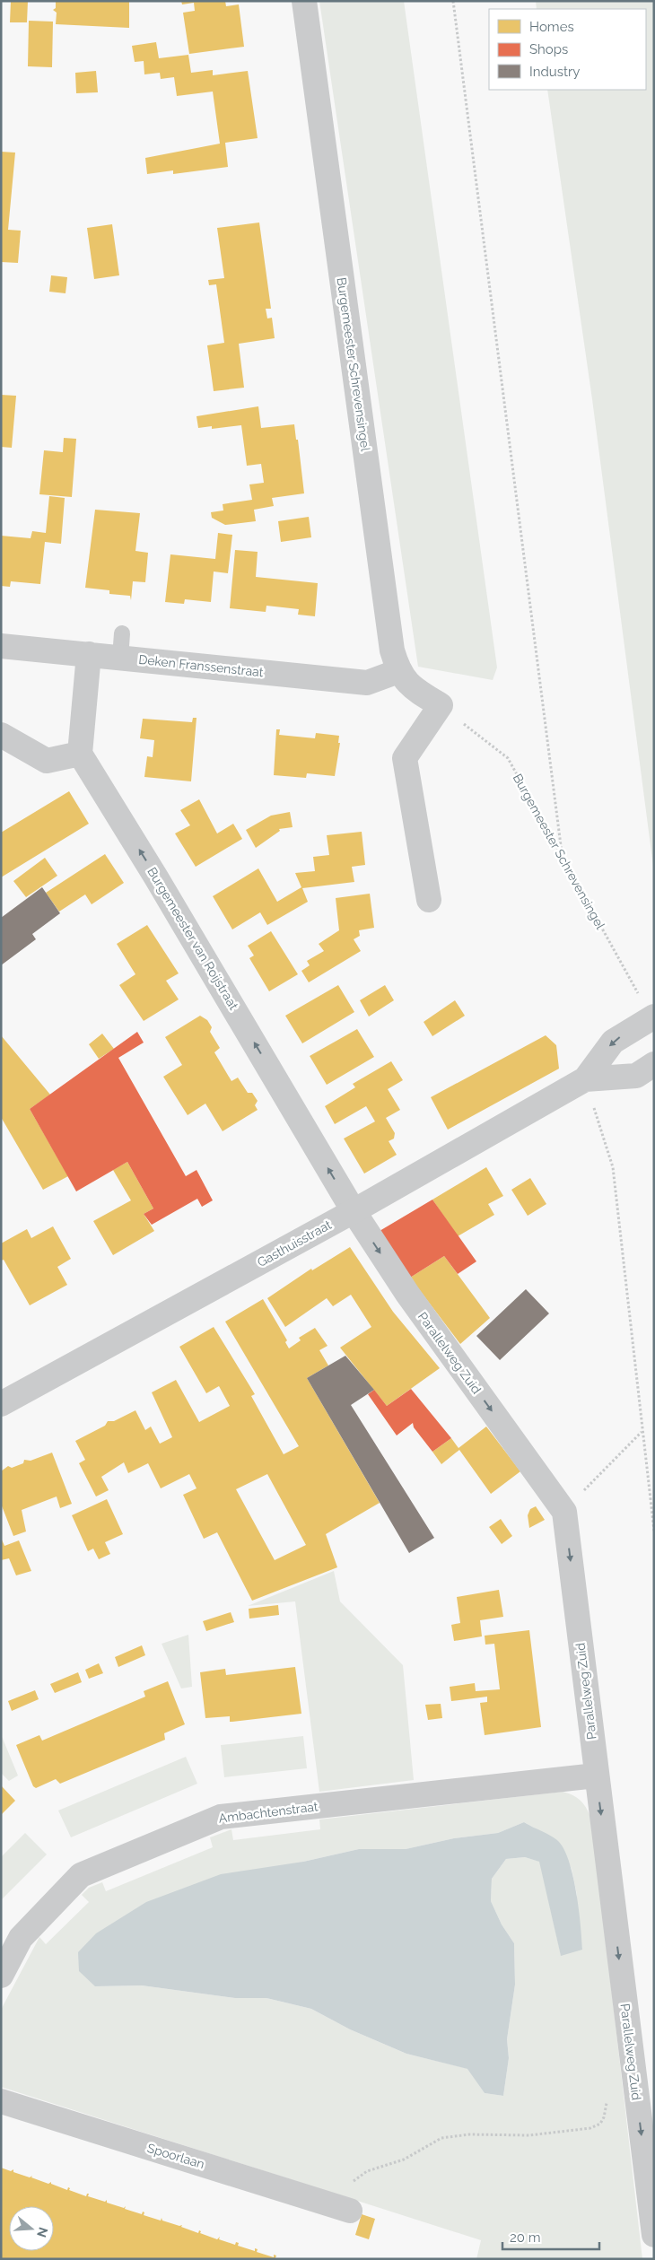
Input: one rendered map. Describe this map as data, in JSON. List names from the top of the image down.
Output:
{
  "streets": {
    "street": [
      "Burgemeester Schrevensingel",
      "Deken Franssenstraat",
      "Burgemeester van Roijstraat",
      "Gasthuisstraat",
      "Parallelweg Zuid",
      "Ambachtenstraat",
      "Spoorlaan"
    ]
  },
  "crossings": [
    ["Burgemeester Schrevensingel", "Deken Franssenstraat"],
    ["Burgemeester Schrevensingel", "Gasthuisstraat"],
    ["Burgemeester van Roijstraat", "Gasthuisstraat"],
    ["Burgemeester van Roijstraat", "Parallelweg Zuid"],
    ["Gasthuisstraat", "Parallelweg Zuid"],
    ["Parallelweg Zuid", "Ambachtenstraat"]
  ],
  "one_way": ["Burgemeester van Roijstraat", "Parallelweg Zuid"],
  "legend": ["Homes", "Shops", "Industry"],
  "scale_bar": "20 m",
  "north": "right"
}
